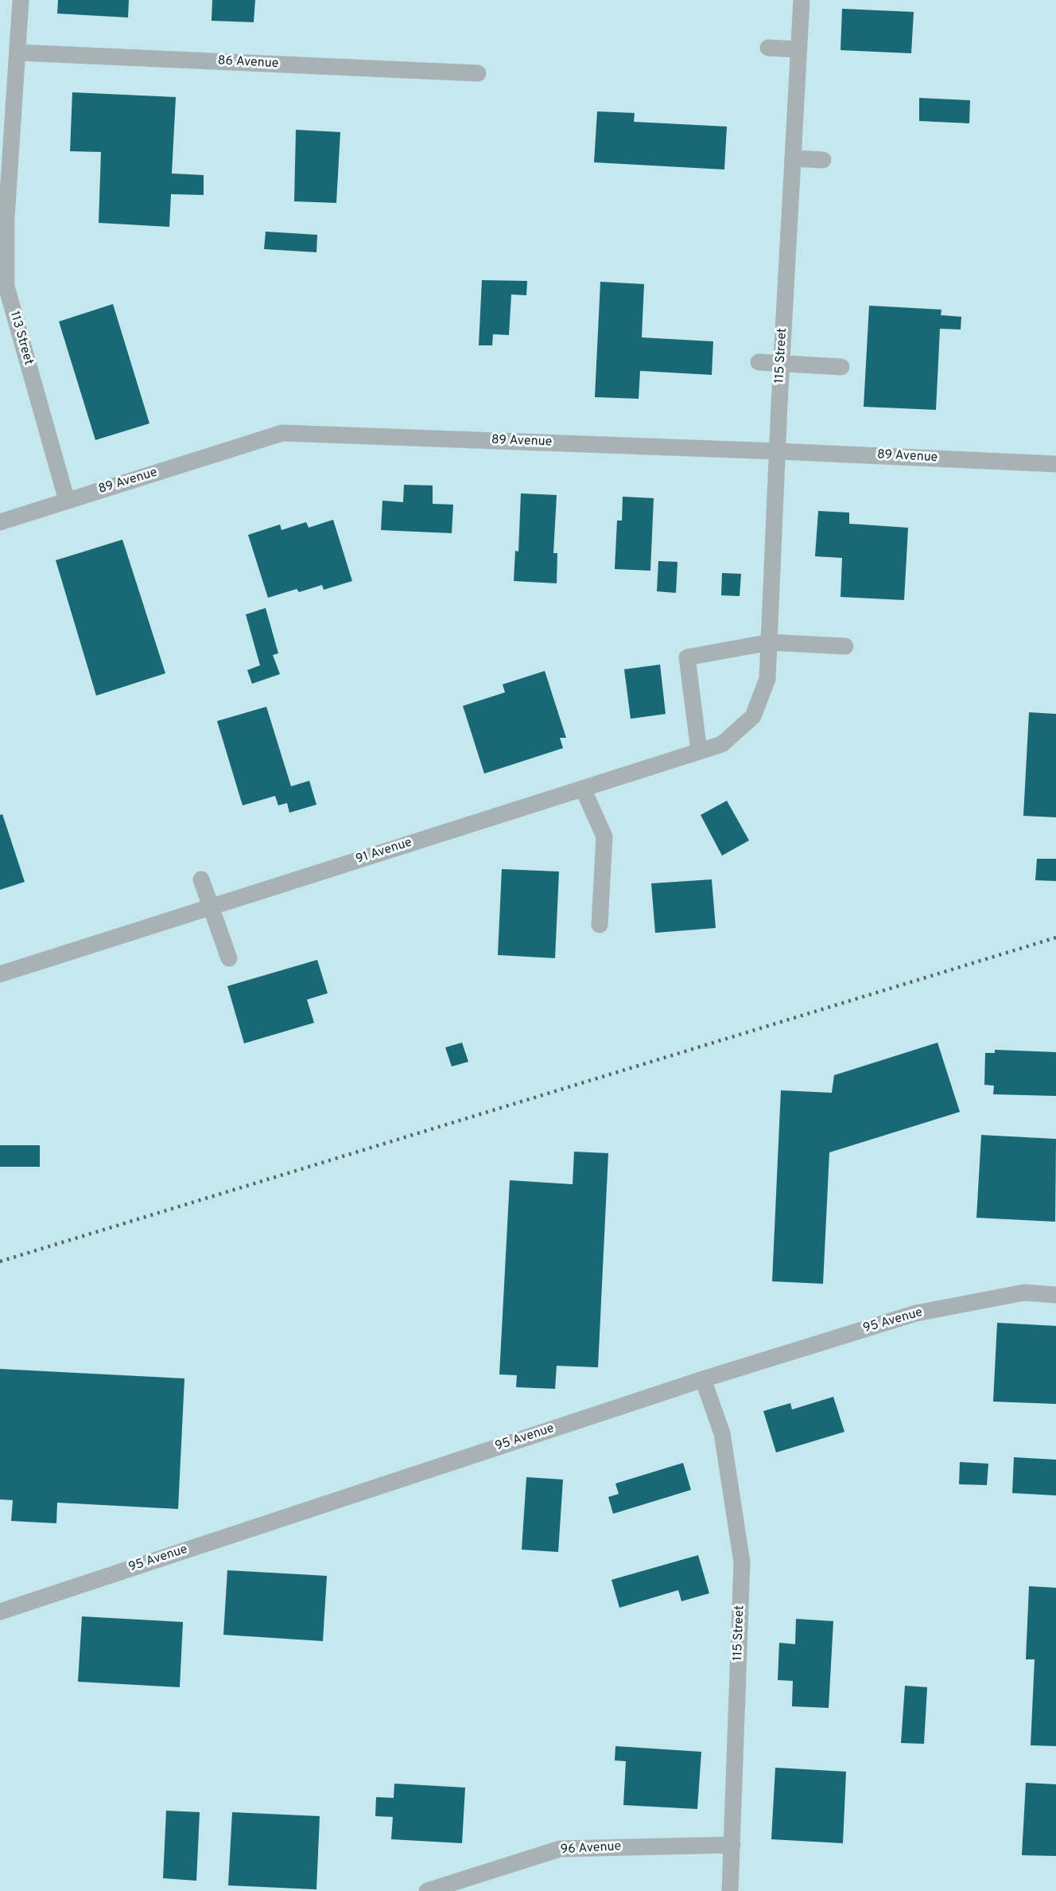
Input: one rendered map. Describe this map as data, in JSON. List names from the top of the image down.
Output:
{
  "streets": {
    "street": [
      "86 Avenue",
      "113 Street",
      "115 Street",
      "89 Avenue",
      "91 Avenue",
      "95 Avenue",
      "96 Avenue"
    ]
  },
  "crossings": [
    ["86 Avenue", "113 Street"],
    ["113 Street", "89 Avenue"],
    ["115 Street", "89 Avenue"],
    ["115 Street", "91 Avenue"],
    ["115 Street", "95 Avenue"],
    ["115 Street", "96 Avenue"]
  ]
}
